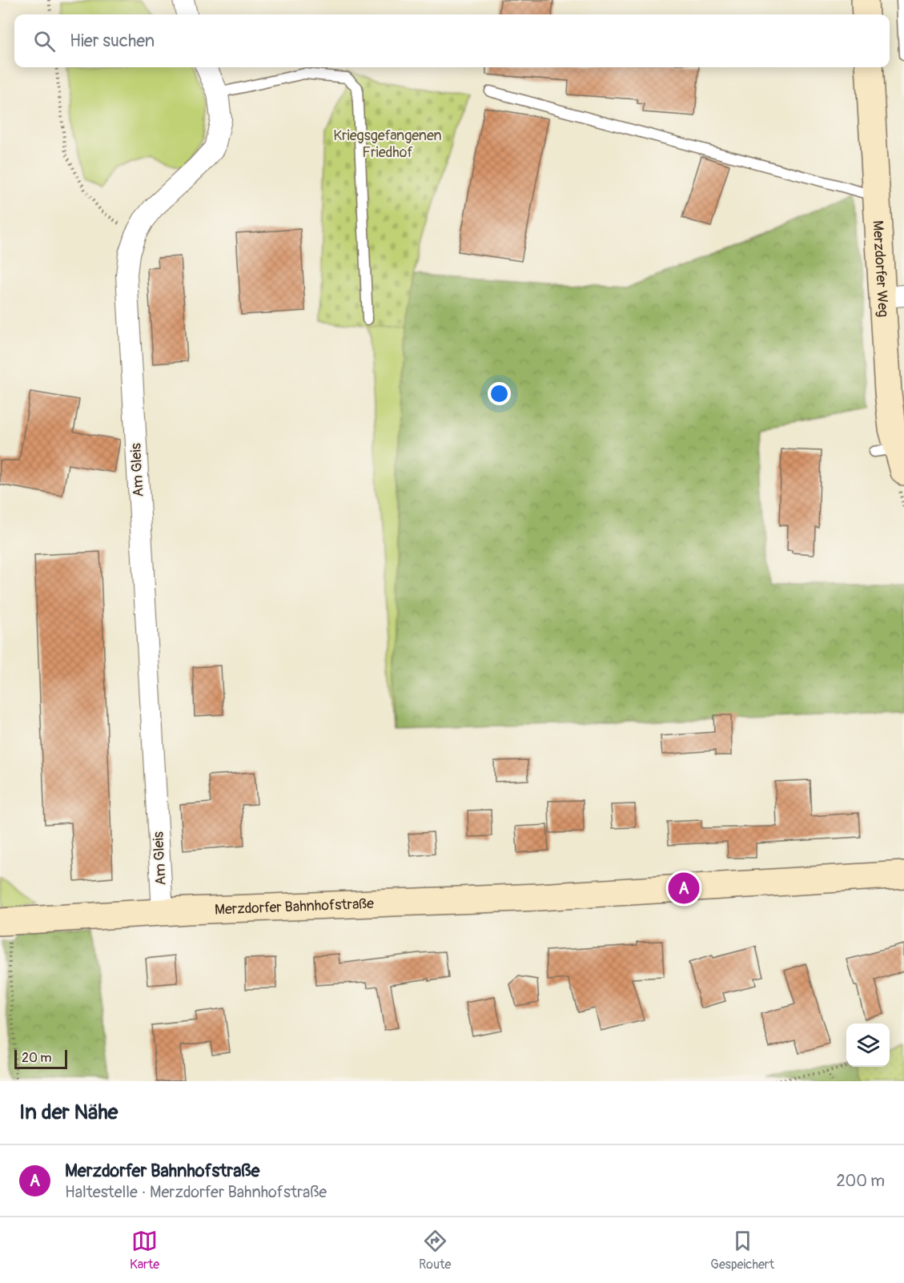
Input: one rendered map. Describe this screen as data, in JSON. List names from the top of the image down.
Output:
{
  "streets": {
    "street": ["Merzdorfer Weg", "Am Gleis", "Merzdorfer Bahnhofstraße"]
  },
  "crossings": [
    ["Am Gleis", "Merzdorfer Bahnhofstraße"]
  ],
  "parks": ["Kriegsgefangenen Friedhof"],
  "scale_bar": "20 m",
  "page": {
    "search": "Hier suchen",
    "pins": "A",
    "scale": "20 m",
    "heading": "In der Nähe",
    "list": [
      {
        "mark": "A",
        "name": "Merzdorfer Bahnhofstraße",
        "note": "Haltestelle · Merzdorfer Bahnhofstraße",
        "value": "200 m"
      }
    ],
    "nav": ["Karte", "Route", "Gespeichert"]
  }
}
